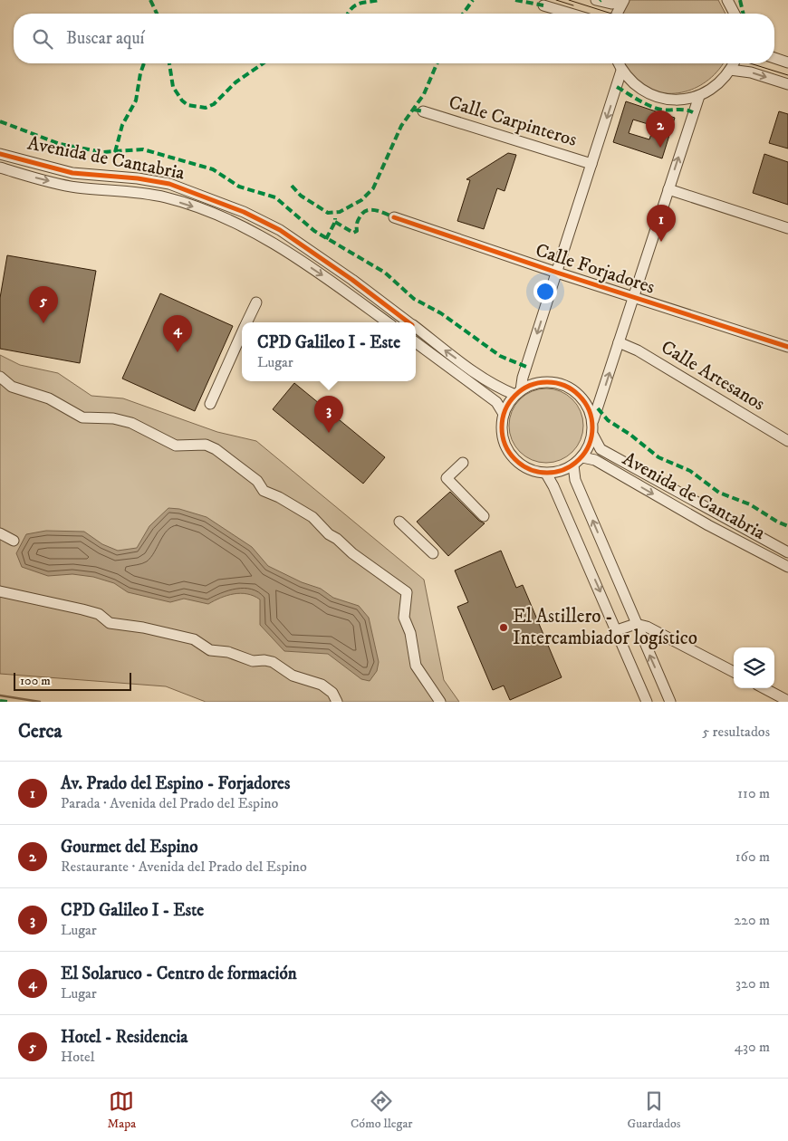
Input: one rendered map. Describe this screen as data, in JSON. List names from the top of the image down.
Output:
{
  "streets": {
    "street": [
      "Calle Carpinteros",
      "Avenida de Cantabria",
      "Calle Forjadores",
      "Calle Artesanos"
    ]
  },
  "places": ["El Astillero - Intercambiador logístico"],
  "scale_bar": "100 m",
  "page": {
    "search": "Buscar aquí",
    "pins": [
      "2",
      "1",
      "5",
      "4",
      "3"
    ],
    "popup": ["CPD Galileo I - Este", "Lugar"],
    "scale": "100 m",
    "heading": ["Cerca", "5 resultados"],
    "list": [
      {
        "mark": "1",
        "name": "Av. Prado del Espino - Forjadores",
        "note": "Parada · Avenida del Prado del Espino",
        "value": "110 m"
      },
      {
        "mark": "2",
        "name": "Gourmet del Espino",
        "note": "Restaurante · Avenida del Prado del Espino",
        "value": "160 m"
      },
      {
        "mark": "3",
        "name": "CPD Galileo I - Este",
        "note": "Lugar",
        "value": "220 m"
      },
      {
        "mark": "4",
        "name": "El Solaruco - Centro de formación",
        "note": "Lugar",
        "value": "320 m"
      },
      {
        "mark": "5",
        "name": "Hotel - Residencia",
        "note": "Hotel",
        "value": "430 m"
      }
    ],
    "nav": ["Mapa", "Cómo llegar", "Guardados"]
  }
}
